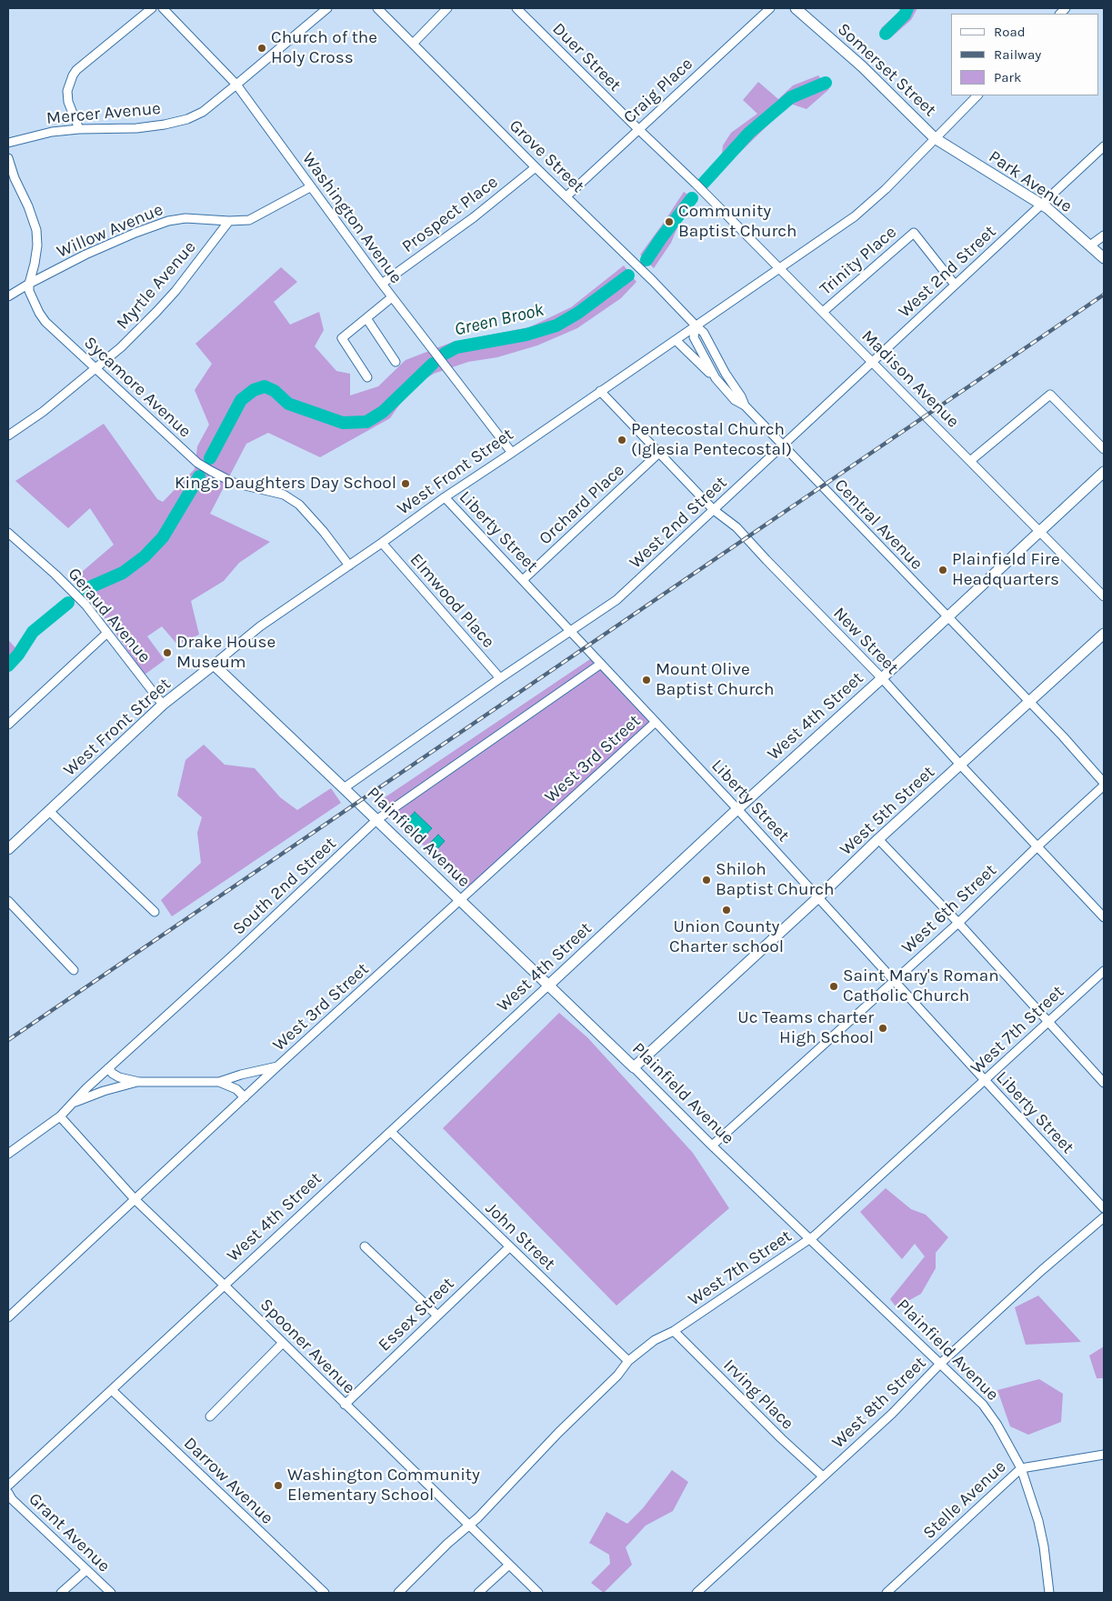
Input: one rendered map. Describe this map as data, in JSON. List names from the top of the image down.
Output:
{
  "streets": {
    "main road": [
      "Somerset Street",
      "Park Avenue",
      "West Front Street",
      "West 4th Street",
      "West 5th Street",
      "Plainfield Avenue"
    ],
    "street": [
      "Duer Street",
      "Craig Place",
      "Mercer Avenue",
      "Grove Street",
      "Prospect Place",
      "Washington Avenue",
      "Willow Avenue",
      "Trinity Place",
      "West 2nd Street",
      "Myrtle Avenue",
      "Madison Avenue",
      "Sycamore Avenue",
      "Orchard Place",
      "Central Avenue",
      "Liberty Street",
      "Elmwood Place",
      "Geraud Avenue",
      "New Street",
      "West 3rd Street",
      "South 2nd Street",
      "West 6th Street",
      "West 7th Street",
      "John Street",
      "Essex Street",
      "Spooner Avenue",
      "Irving Place",
      "West 8th Street",
      "Darrow Avenue",
      "Stelle Avenue",
      "Grant Avenue"
    ]
  },
  "crossings": [
    ["Duer Street", "Craig Place"],
    ["Duer Street", "Madison Avenue"],
    ["Somerset Street", "Park Avenue"],
    ["Somerset Street", "West Front Street"],
    ["Craig Place", "Grove Street"],
    ["Mercer Avenue", "Washington Avenue"],
    ["Grove Street", "Prospect Place"],
    ["Grove Street", "West Front Street"],
    ["Grove Street", "Central Avenue"],
    ["Park Avenue", "West 2nd Street"],
    ["Park Avenue", "West Front Street"],
    ["Prospect Place", "Washington Avenue"],
    ["Washington Avenue", "West Front Street"],
    ["Willow Avenue", "Myrtle Avenue"],
    ["Willow Avenue", "Sycamore Avenue"],
    ["Trinity Place", "West 2nd Street"],
    ["Trinity Place", "Madison Avenue"],
    ["West 2nd Street", "Madison Avenue"],
    ["West 2nd Street", "Central Avenue"],
    ["West 2nd Street", "Liberty Street"],
    ["West 2nd Street", "Elmwood Place"],
    ["West 2nd Street", "New Street"],
    ["West 2nd Street", "Plainfield Avenue"],
    ["Myrtle Avenue", "Sycamore Avenue"],
    ["Madison Avenue", "West Front Street"],
    ["Madison Avenue", "West 4th Street"],
    ["Sycamore Avenue", "West Front Street"],
    ["West Front Street", "Central Avenue"],
    ["West Front Street", "Liberty Street"],
    ["West Front Street", "Elmwood Place"],
    ["West Front Street", "Geraud Avenue"],
    ["West Front Street", "New Street"],
    ["West Front Street", "Plainfield Avenue"],
    ["Orchard Place", "Liberty Street"],
    ["Orchard Place", "New Street"],
    ["Central Avenue", "West 4th Street"],
    ["Central Avenue", "West 5th Street"],
    ["Central Avenue", "West 6th Street"],
    ["Liberty Street", "West 4th Street"],
    ["Liberty Street", "West 3rd Street"],
    ["Liberty Street", "West 5th Street"],
    ["Liberty Street", "South 2nd Street"],
    ["Liberty Street", "West 6th Street"],
    ["Liberty Street", "West 7th Street"],
    ["New Street", "West 4th Street"],
    ["New Street", "West 5th Street"],
    ["New Street", "West 6th Street"],
    ["West 4th Street", "Plainfield Avenue"],
    ["West 4th Street", "John Street"],
    ["West 4th Street", "Spooner Avenue"],
    ["West 4th Street", "Darrow Avenue"],
    ["West 3rd Street", "Plainfield Avenue"],
    ["West 3rd Street", "Spooner Avenue"],
    ["West 5th Street", "Plainfield Avenue"],
    ["Plainfield Avenue", "South 2nd Street"],
    ["Plainfield Avenue", "West 6th Street"],
    ["Plainfield Avenue", "West 7th Street"],
    ["Plainfield Avenue", "West 8th Street"],
    ["Plainfield Avenue", "Stelle Avenue"],
    ["South 2nd Street", "Spooner Avenue"],
    ["West 7th Street", "John Street"],
    ["West 7th Street", "Spooner Avenue"],
    ["West 7th Street", "Irving Place"],
    ["John Street", "Essex Street"],
    ["Essex Street", "Spooner Avenue"],
    ["Irving Place", "West 8th Street"]
  ],
  "water": ["Green Brook"],
  "places": [
    "Church of the Holy Cross",
    "Community Baptist Church",
    "Pentecostal Church (Iglesia Pentecostal)",
    "Kings Daughters Day School",
    "Plainfield Fire Headquarters",
    "Drake House Museum",
    "Mount Olive Baptist Church",
    "Shiloh Baptist Church",
    "Union County Charter school",
    "Saint Mary's Roman Catholic Church",
    "Uc Teams charter High School",
    "Washington Community Elementary School"
  ],
  "legend": ["Road", "Railway", "Park"]
}
